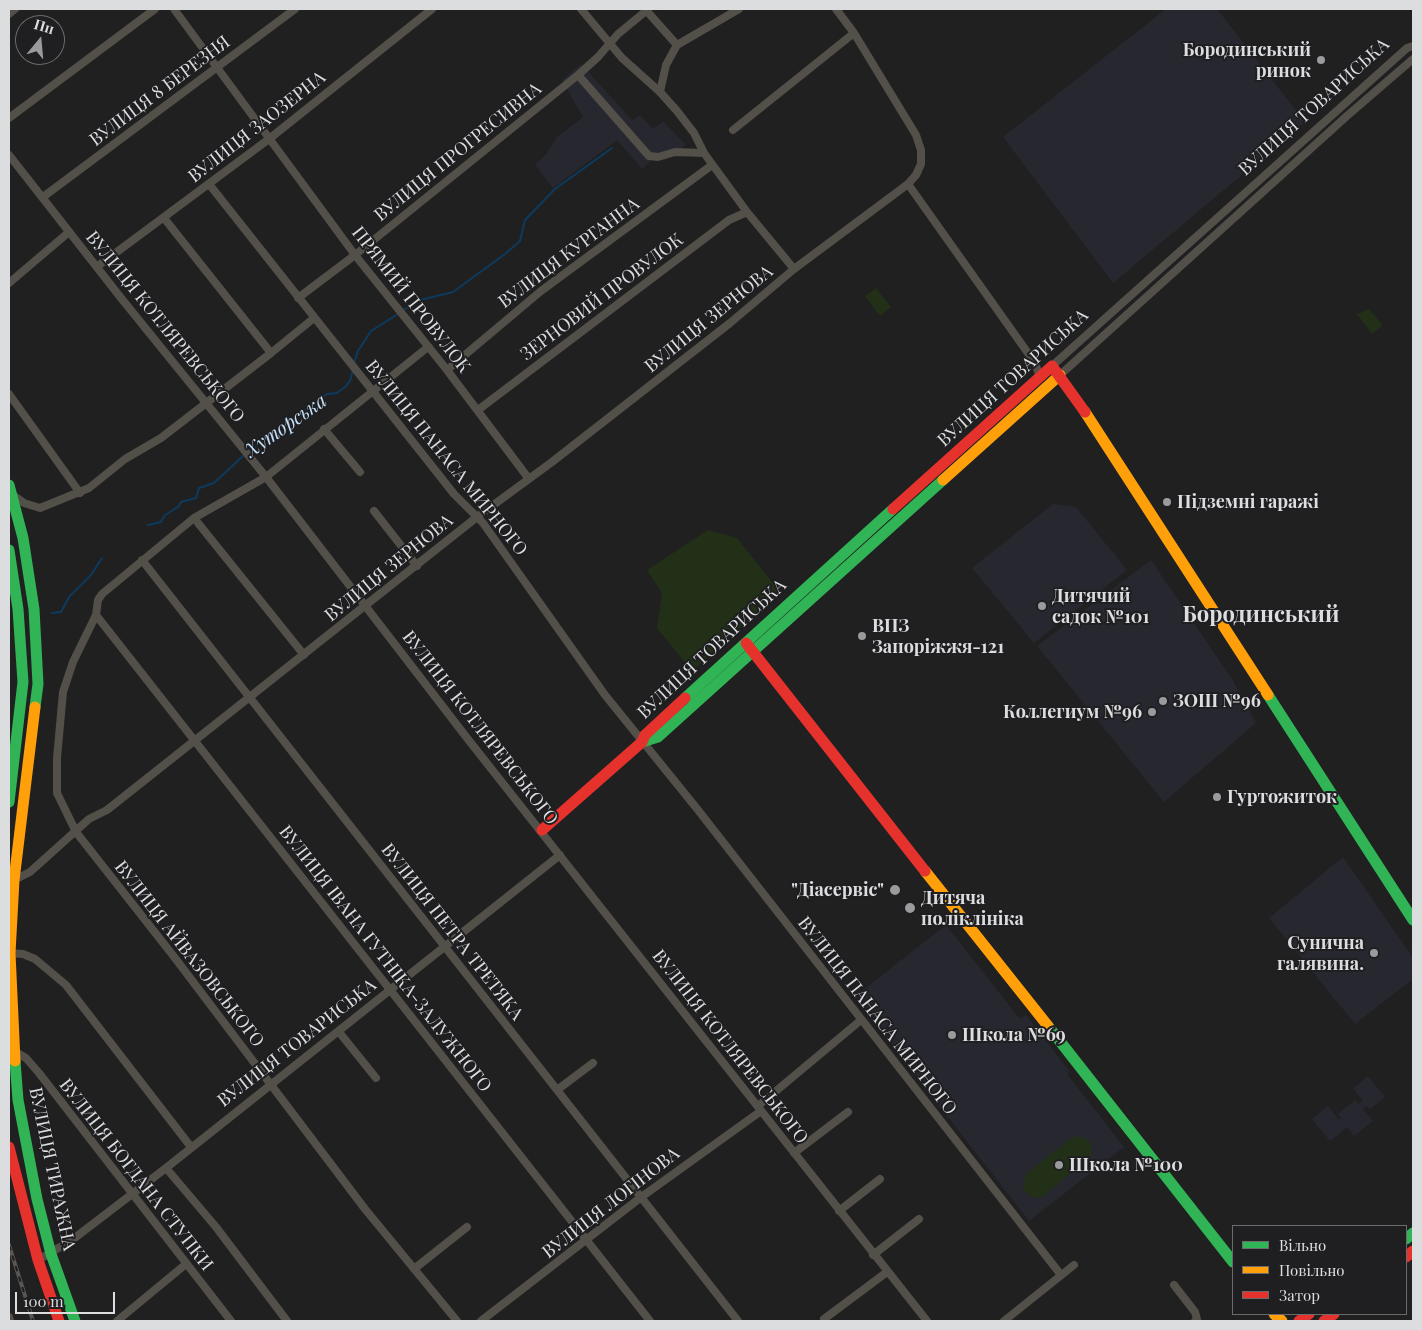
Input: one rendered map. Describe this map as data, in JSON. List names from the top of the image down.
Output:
{
  "streets": {
    "street": [
      "ВУЛИЦЯ 8 БЕРЕЗНЯ",
      "ВУЛИЦЯ ТОВАРИСЬКА",
      "ВУЛИЦЯ ЗАОЗЕРНА",
      "ВУЛИЦЯ ПРОГРЕСИВНА",
      "ВУЛИЦЯ КУРГАННА",
      "ЗЕРНОВИЙ ПРОВУЛОК",
      "ПРЯМИЙ ПРОВУЛОК",
      "ВУЛИЦЯ ЗЕРНОВА",
      "ВУЛИЦЯ КОТЛЯРЕВСЬКОГО",
      "ВУЛИЦЯ ПАНАСА МИРНОГО",
      "ВУЛИЦЯ ПЕТРА ТРЕТЯКА",
      "ВУЛИЦЯ АЙВАЗОВСЬКОГО",
      "ВУЛИЦЯ ІВАНА ГУТНІКА-ЗАЛУЖНОГО",
      "ВУЛИЦЯ ТИРАЖНА",
      "ВУЛИЦЯ БОГДАНА СТУПКИ",
      "ВУЛИЦЯ ЛОГІНОВА"
    ]
  },
  "crossings": [
    ["ВУЛИЦЯ 8 БЕРЕЗНЯ", "ПРЯМИЙ ПРОВУЛОК"],
    ["ВУЛИЦЯ 8 БЕРЕЗНЯ", "ВУЛИЦЯ КОТЛЯРЕВСЬКОГО"],
    ["ВУЛИЦЯ ТОВАРИСЬКА", "ВУЛИЦЯ КОТЛЯРЕВСЬКОГО"],
    ["ВУЛИЦЯ ТОВАРИСЬКА", "ВУЛИЦЯ ПАНАСА МИРНОГО"],
    ["ВУЛИЦЯ ТОВАРИСЬКА", "ВУЛИЦЯ ПЕТРА ТРЕТЯКА"],
    ["ВУЛИЦЯ ТОВАРИСЬКА", "ВУЛИЦЯ АЙВАЗОВСЬКОГО"],
    ["ВУЛИЦЯ ТОВАРИСЬКА", "ВУЛИЦЯ ІВАНА ГУТНІКА-ЗАЛУЖНОГО"],
    ["ВУЛИЦЯ ТОВАРИСЬКА", "ВУЛИЦЯ ТИРАЖНА"],
    ["ВУЛИЦЯ ТОВАРИСЬКА", "ВУЛИЦЯ БОГДАНА СТУПКИ"],
    ["ВУЛИЦЯ ЗАОЗЕРНА", "ПРЯМИЙ ПРОВУЛОК"],
    ["ВУЛИЦЯ ЗАОЗЕРНА", "ВУЛИЦЯ КОТЛЯРЕВСЬКОГО"],
    ["ВУЛИЦЯ ЗАОЗЕРНА", "ВУЛИЦЯ ПАНАСА МИРНОГО"],
    ["ВУЛИЦЯ ПРОГРЕСИВНА", "ПРЯМИЙ ПРОВУЛОК"],
    ["ВУЛИЦЯ ПРОГРЕСИВНА", "ВУЛИЦЯ ПАНАСА МИРНОГО"],
    ["ВУЛИЦЯ КУРГАННА", "ПРЯМИЙ ПРОВУЛОК"],
    ["ЗЕРНОВИЙ ПРОВУЛОК", "ПРЯМИЙ ПРОВУЛОК"],
    ["ПРЯМИЙ ПРОВУЛОК", "ВУЛИЦЯ ЗЕРНОВА"],
    ["ПРЯМИЙ ПРОВУЛОК", "ВУЛИЦЯ АЙВАЗОВСЬКОГО"],
    ["ВУЛИЦЯ ЗЕРНОВА", "ВУЛИЦЯ КОТЛЯРЕВСЬКОГО"],
    ["ВУЛИЦЯ ЗЕРНОВА", "ВУЛИЦЯ ПАНАСА МИРНОГО"],
    ["ВУЛИЦЯ ЗЕРНОВА", "ВУЛИЦЯ ПЕТРА ТРЕТЯКА"],
    ["ВУЛИЦЯ ЗЕРНОВА", "ВУЛИЦЯ АЙВАЗОВСЬКОГО"],
    ["ВУЛИЦЯ ЗЕРНОВА", "ВУЛИЦЯ ІВАНА ГУТНІКА-ЗАЛУЖНОГО"],
    ["ВУЛИЦЯ ЗЕРНОВА", "ВУЛИЦЯ ТИРАЖНА"],
    ["ВУЛИЦЯ КОТЛЯРЕВСЬКОГО", "ВУЛИЦЯ АЙВАЗОВСЬКОГО"],
    ["ВУЛИЦЯ КОТЛЯРЕВСЬКОГО", "ВУЛИЦЯ ЛОГІНОВА"],
    ["ВУЛИЦЯ ПАНАСА МИРНОГО", "ВУЛИЦЯ АЙВАЗОВСЬКОГО"],
    ["ВУЛИЦЯ ПАНАСА МИРНОГО", "ВУЛИЦЯ ЛОГІНОВА"],
    ["ВУЛИЦЯ ПЕТРА ТРЕТЯКА", "ВУЛИЦЯ АЙВАЗОВСЬКОГО"],
    ["ВУЛИЦЯ ПЕТРА ТРЕТЯКА", "ВУЛИЦЯ ЛОГІНОВА"],
    ["ВУЛИЦЯ АЙВАЗОВСЬКОГО", "ВУЛИЦЯ ІВАНА ГУТНІКА-ЗАЛУЖНОГО"],
    ["ВУЛИЦЯ ІВАНА ГУТНІКА-ЗАЛУЖНОГО", "ВУЛИЦЯ ЛОГІНОВА"],
    ["ВУЛИЦЯ ТИРАЖНА", "ВУЛИЦЯ БОГДАНА СТУПКИ"]
  ],
  "districts": ["Бородинський"],
  "water": ["Хуторська"],
  "places": [
    "Бородинський ринок",
    "Підземні гаражі",
    "Дитячий садок №101",
    "ВПЗ Запоріжжя-121",
    "ЗОШ №96",
    "Коллегиум №96",
    "Гуртожиток",
    "\"Діасервіс\"",
    "Дитяча поліклініка",
    "Сунична галявина.",
    "Школа №69",
    "Школа №100"
  ],
  "legend": ["Вільно", "Повільно", "Затор"],
  "scale_bar": "100 m",
  "north": "top"
}
